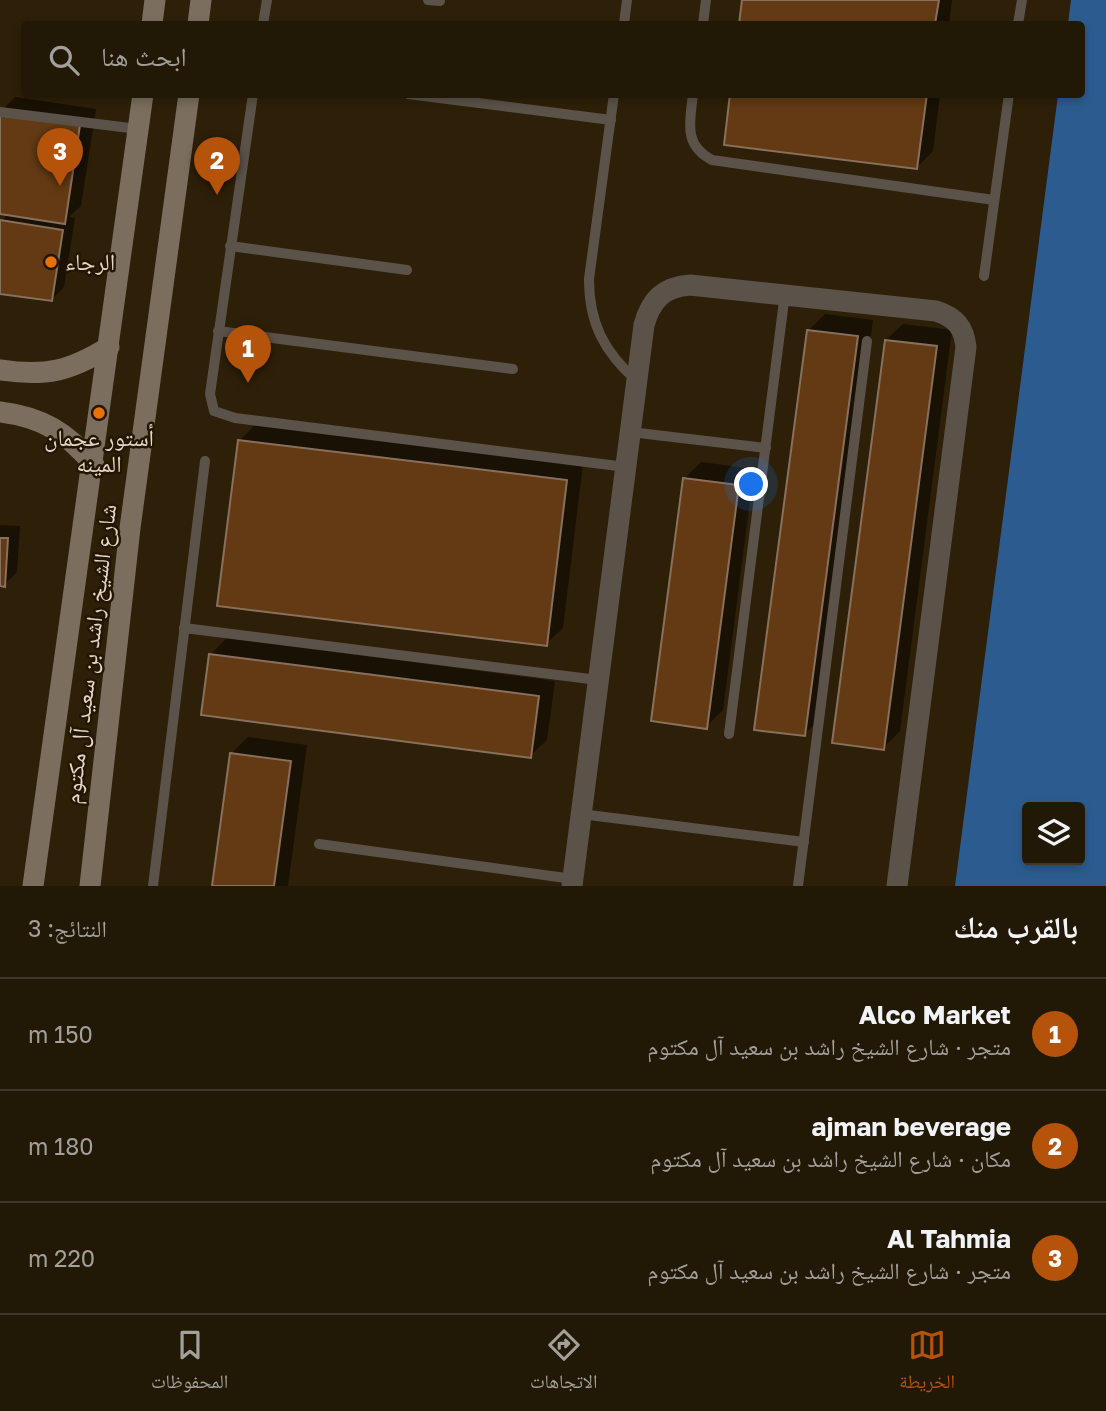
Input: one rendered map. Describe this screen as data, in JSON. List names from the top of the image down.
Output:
{
  "streets": {
    "main road": ["شارع الشيخ راشد بن سعيد آل مكتوم"]
  },
  "places": ["الرجاء", "أستور عجمان المينه"],
  "page": {
    "search": "ابحث هنا",
    "pins": ["3", "2", "1"],
    "heading": ["بالقرب منك", "النتائج: 3"],
    "list": [
      {
        "mark": "1",
        "name": "Alco Market",
        "note": "متجر · شارع الشيخ راشد بن سعيد آل مكتوم",
        "value": "150 m"
      },
      {
        "mark": "2",
        "name": "ajman beverage",
        "note": "مكان · شارع الشيخ راشد بن سعيد آل مكتوم",
        "value": "180 m"
      },
      {
        "mark": "3",
        "name": "Al Tahmia",
        "note": "متجر · شارع الشيخ راشد بن سعيد آل مكتوم",
        "value": "220 m"
      }
    ],
    "nav": ["الخريطة", "الاتجاهات", "المحفوظات"]
  }
}
